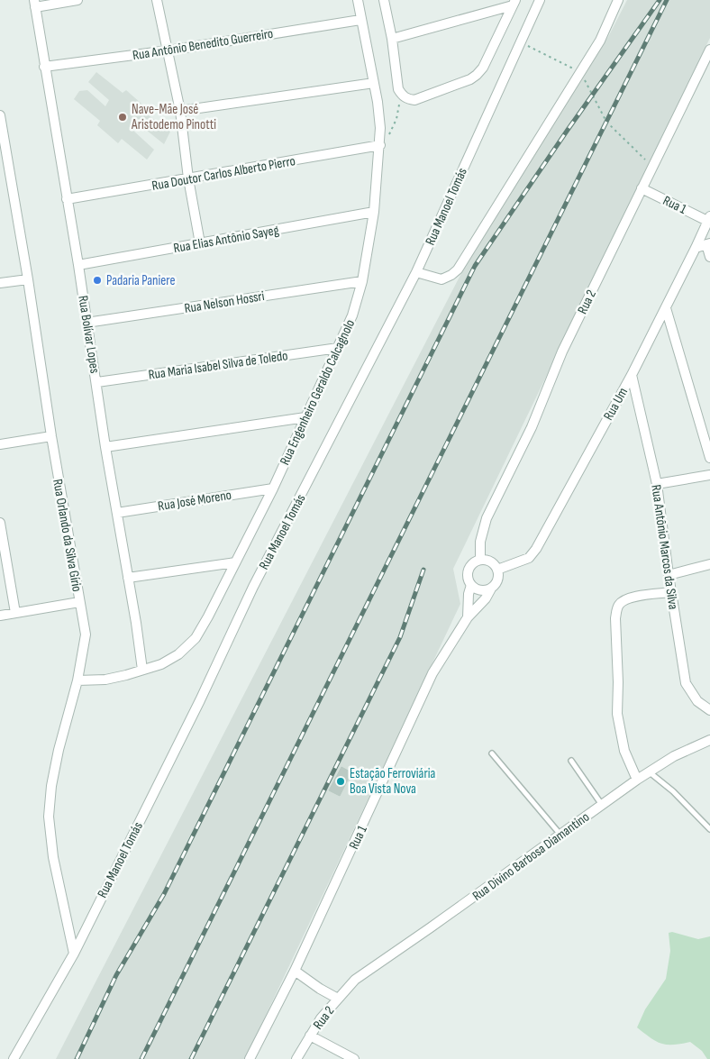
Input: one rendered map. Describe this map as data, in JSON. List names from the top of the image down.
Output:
{
  "streets": {
    "street": [
      "Rua Antônio Benedito Guerreiro",
      "Rua Doutor Carlos Alberto Pierro",
      "Rua 1",
      "Rua Manoel Tomás",
      "Rua Elias Antônio Sayeg",
      "Rua Nelson Hossri",
      "Rua 2",
      "Rua Bolívar Lopes",
      "Rua Maria Isabel Silva de Toledo",
      "Rua Engenheiro Geraldo Calcagnolo",
      "Rua Um",
      "Rua José Moreno",
      "Rua Orlando da Silva Gírio",
      "Rua Antônio Marcos da Silva",
      "Rua Divino Barbosa Diamantino"
    ]
  },
  "crossings": [
    ["Rua Antônio Benedito Guerreiro", "Rua Bolívar Lopes"],
    ["Rua Antônio Benedito Guerreiro", "Rua Engenheiro Geraldo Calcagnolo"],
    ["Rua Doutor Carlos Alberto Pierro", "Rua Bolívar Lopes"],
    ["Rua Doutor Carlos Alberto Pierro", "Rua Engenheiro Geraldo Calcagnolo"],
    ["Rua 1", "Rua 2"],
    ["Rua 1", "Rua Um"],
    ["Rua Manoel Tomás", "Rua Orlando da Silva Gírio"],
    ["Rua Elias Antônio Sayeg", "Rua Bolívar Lopes"],
    ["Rua Elias Antônio Sayeg", "Rua Engenheiro Geraldo Calcagnolo"],
    ["Rua Nelson Hossri", "Rua Bolívar Lopes"],
    ["Rua Nelson Hossri", "Rua Engenheiro Geraldo Calcagnolo"],
    ["Rua 2", "Rua Um"],
    ["Rua 2", "Rua Divino Barbosa Diamantino"],
    ["Rua Bolívar Lopes", "Rua Maria Isabel Silva de Toledo"],
    ["Rua Bolívar Lopes", "Rua Engenheiro Geraldo Calcagnolo"],
    ["Rua Bolívar Lopes", "Rua José Moreno"],
    ["Rua Maria Isabel Silva de Toledo", "Rua Engenheiro Geraldo Calcagnolo"],
    ["Rua Engenheiro Geraldo Calcagnolo", "Rua José Moreno"],
    ["Rua Engenheiro Geraldo Calcagnolo", "Rua Orlando da Silva Gírio"],
    ["Rua Um", "Rua Antônio Marcos da Silva"]
  ],
  "places": ["Nave-Mãe José Aristodemo Pinotti", "Padaria Paniere", "Estação Ferroviária Boa Vista Nova"]
}
